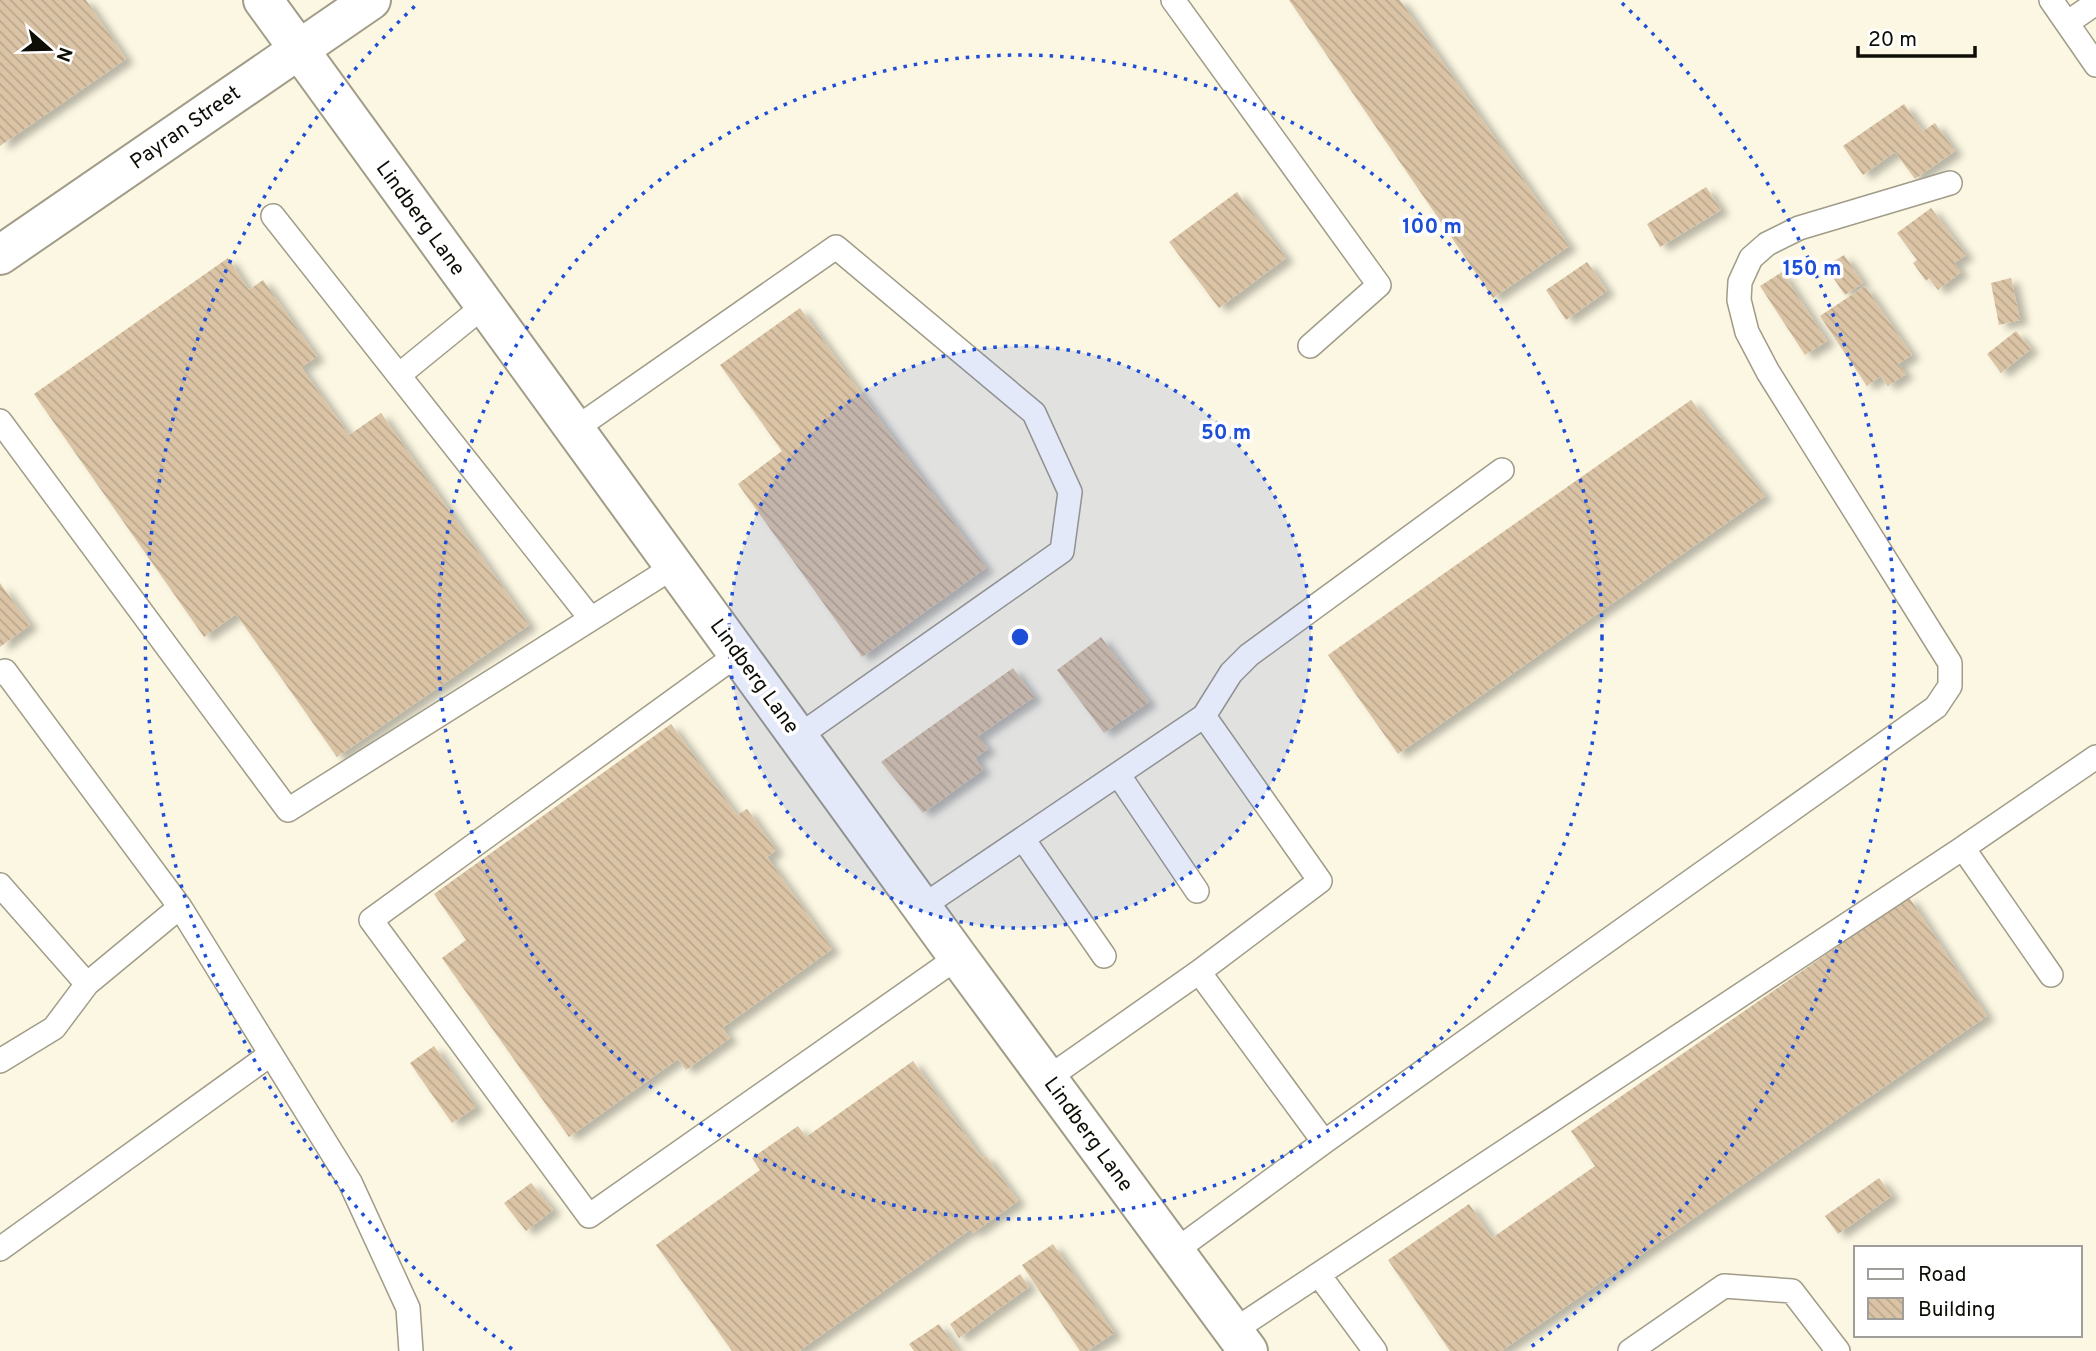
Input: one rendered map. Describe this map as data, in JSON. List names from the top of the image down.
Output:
{
  "streets": {
    "street": ["Payran Street", "Lindberg Lane"]
  },
  "crossings": [
    ["Payran Street", "Lindberg Lane"]
  ],
  "legend": ["Road", "Building"],
  "scale_bar": "20 m",
  "north": "right",
  "rings": ["100 m", "150 m", "50 m"]
}
